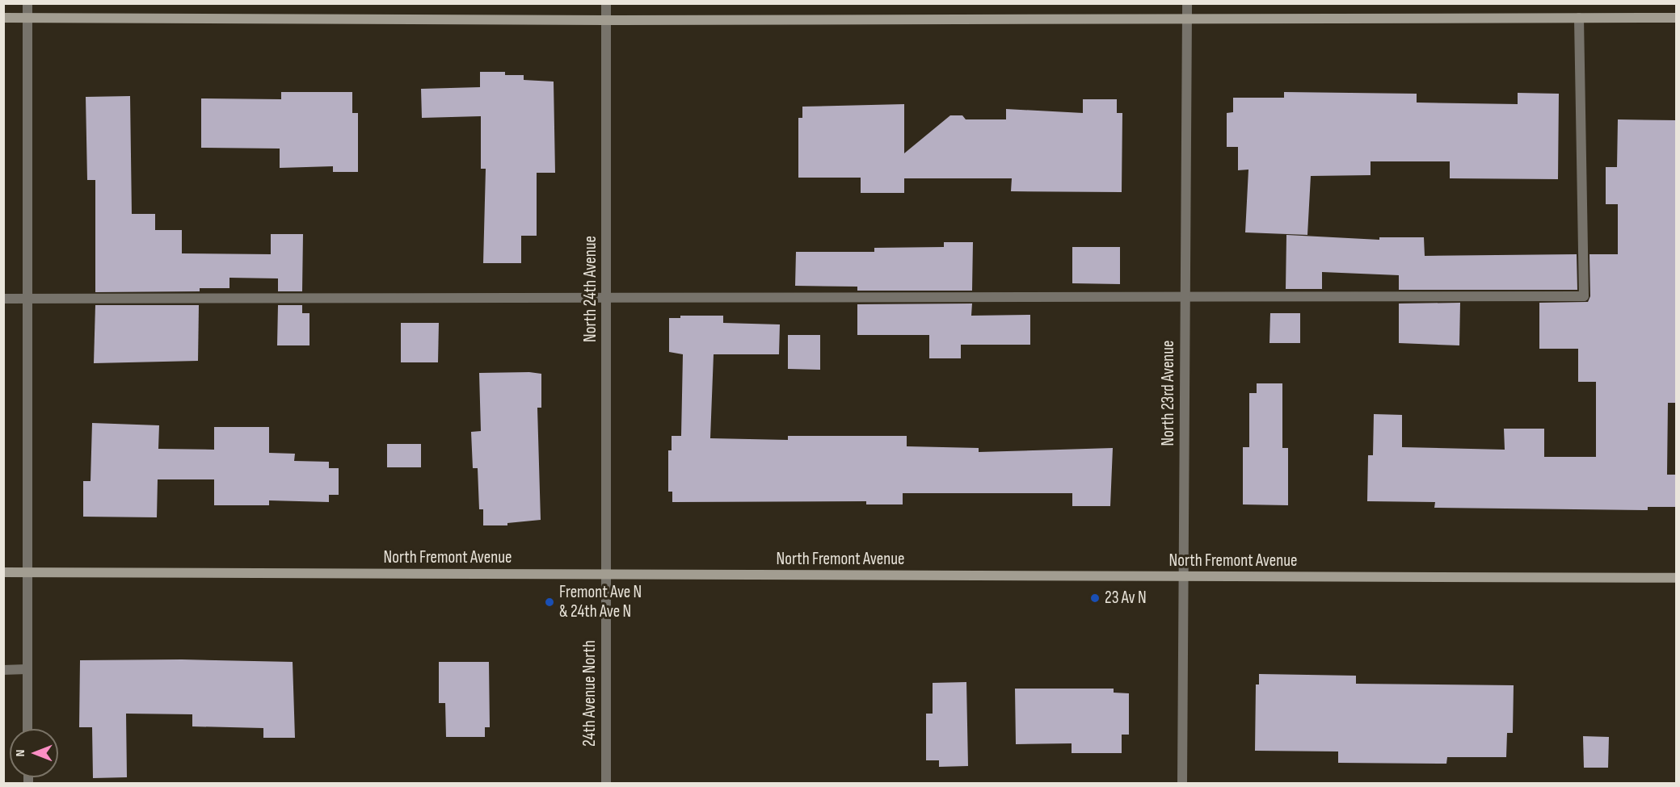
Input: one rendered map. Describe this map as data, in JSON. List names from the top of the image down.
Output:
{
  "streets": {
    "street": [
      "North 24th Avenue",
      "North 23rd Avenue",
      "North Fremont Avenue",
      "24th Avenue North"
    ]
  },
  "crossings": [
    ["North 24th Avenue", "North Fremont Avenue"],
    ["North 24th Avenue", "24th Avenue North"],
    ["North 23rd Avenue", "North Fremont Avenue"],
    ["North Fremont Avenue", "24th Avenue North"]
  ],
  "places": ["23 Av N", "Fremont Ave N & 24th Ave N"],
  "north": "left"
}
